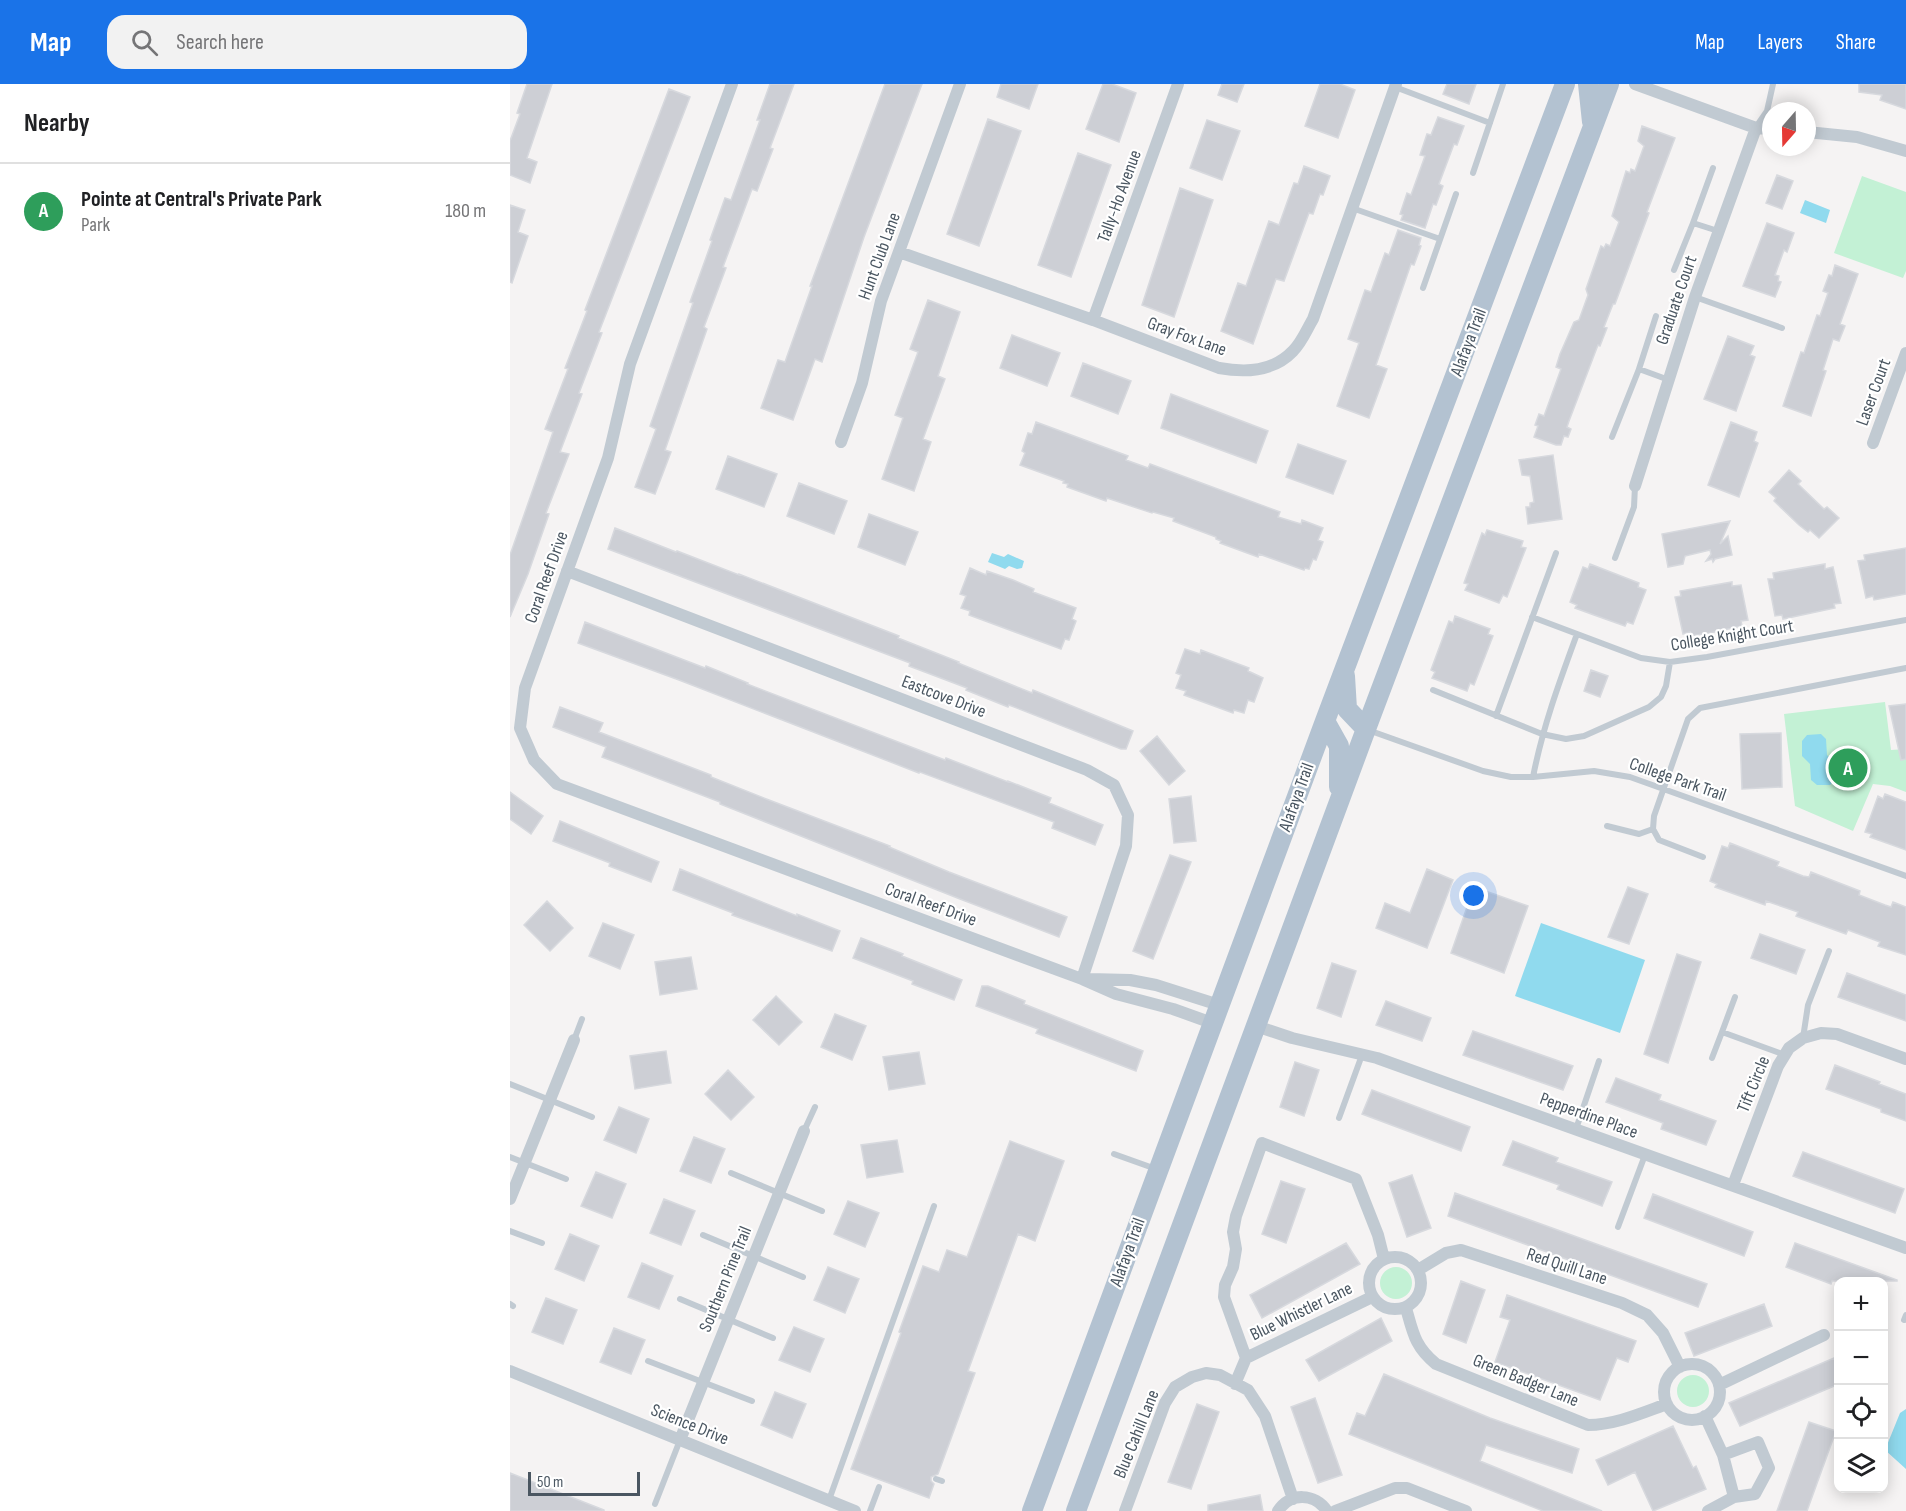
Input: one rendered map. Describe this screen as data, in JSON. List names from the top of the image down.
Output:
{
  "streets": {
    "main road": ["Alafaya Trail"],
    "street": [
      "Tally-Ho Avenue",
      "Hunt Club Lane",
      "Graduate Court",
      "Gray Fox Lane",
      "Laser Court",
      "Coral Reef Drive",
      "Eastcove Drive",
      "Tift Circle",
      "Pepperdine Place",
      "Red Quill Lane",
      "Southern Pine Trail",
      "Blue Whistler Lane",
      "Green Badger Lane",
      "Science Drive",
      "Blue Cahill Lane"
    ],
    "lane": ["College Knight Court", "College Park Trail"]
  },
  "crossings": [
    ["Tally-Ho Avenue", "Gray Fox Lane"],
    ["Hunt Club Lane", "Gray Fox Lane"],
    ["Alafaya Trail", "Coral Reef Drive"],
    ["Coral Reef Drive", "Eastcove Drive"],
    ["Tift Circle", "Pepperdine Place"],
    ["Red Quill Lane", "Blue Whistler Lane"],
    ["Red Quill Lane", "Green Badger Lane"],
    ["Southern Pine Trail", "Science Drive"],
    ["Blue Whistler Lane", "Green Badger Lane"],
    ["Blue Whistler Lane", "Blue Cahill Lane"]
  ],
  "scale_bar": "50 m",
  "north": "bottom",
  "page": {
    "header": "Map",
    "search": "Search here",
    "nav": ["Map", "Layers", "Share"],
    "heading": "Nearby",
    "list": [
      {
        "mark": "A",
        "name": "Pointe at Central's Private Park",
        "note": "Park",
        "value": "180 m"
      }
    ],
    "pins": "A",
    "map_buttons": ["+", "−"],
    "scale": "50 m"
  }
}
